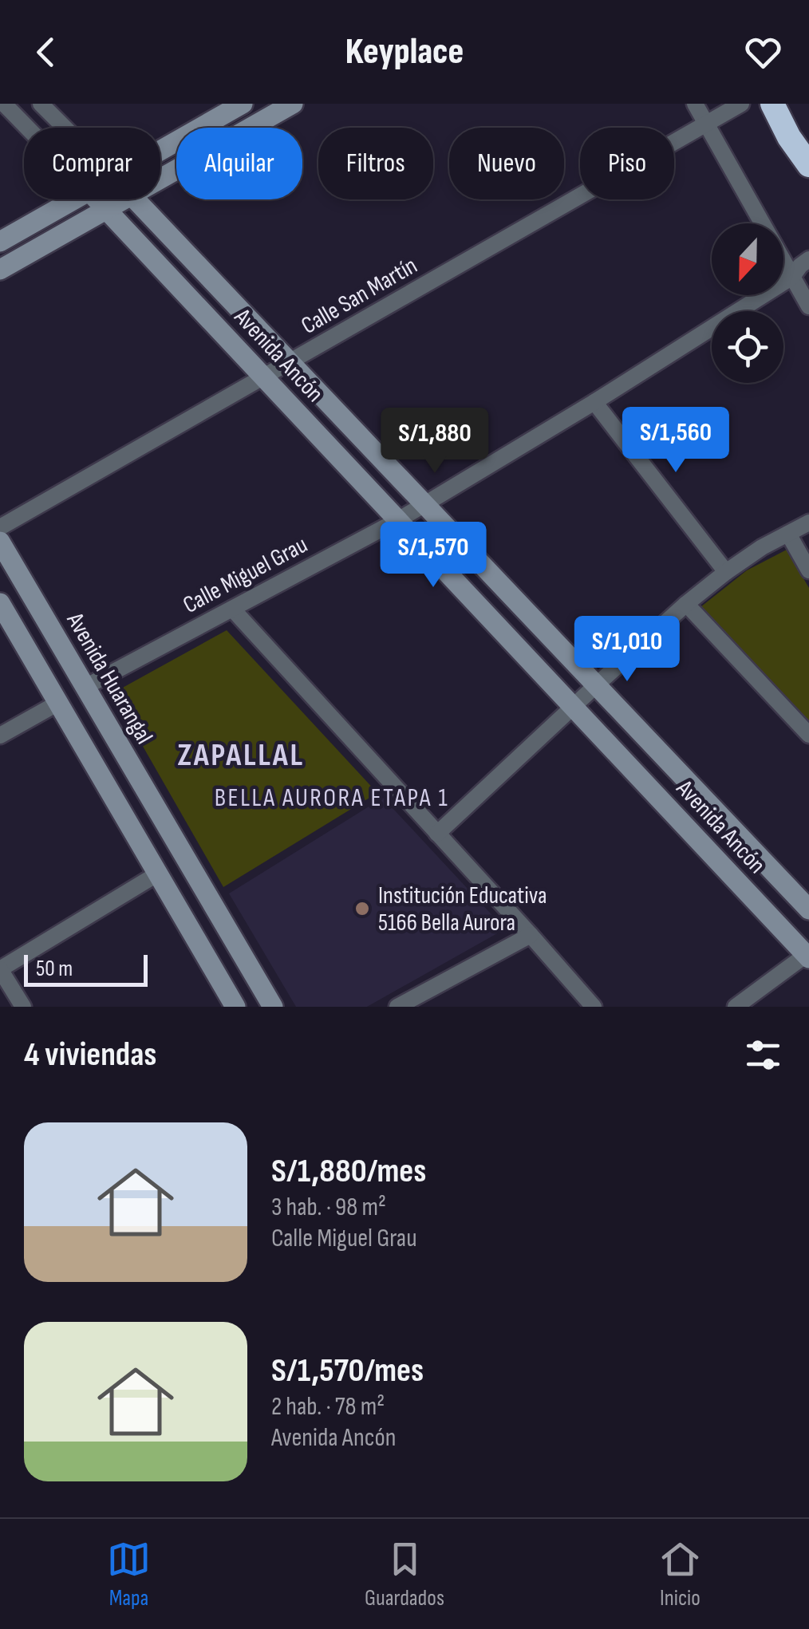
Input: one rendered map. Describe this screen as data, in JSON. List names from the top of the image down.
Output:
{
  "streets": {
    "street": [
      "Calle San Martín",
      "Avenida Ancón",
      "Calle Miguel Grau",
      "Avenida Huarangal"
    ]
  },
  "crossings": [
    ["Calle San Martín", "Avenida Ancón"],
    ["Avenida Ancón", "Calle Miguel Grau"],
    ["Calle Miguel Grau", "Avenida Huarangal"]
  ],
  "districts": ["ZAPALLAL", "BELLA AURORA ETAPA 1"],
  "places": ["Institución Educativa 5166 Bella Aurora"],
  "scale_bar": "50 m",
  "north": "bottom",
  "page": {
    "header": "Keyplace",
    "chip": [
      "Comprar",
      "Alquilar",
      "Filtros",
      "Nuevo",
      "Piso"
    ],
    "price": [
      "S/1,560",
      "S/1,880",
      "S/1,570",
      "S/1,010"
    ],
    "scale": "50 m",
    "heading": "4 viviendas",
    "list": [
      {
        "name": "S/1,880/mes",
        "note": "3 hab. · 98 m² · Calle Miguel Grau"
      },
      {
        "name": "S/1,570/mes",
        "note": "2 hab. · 78 m² · Avenida Ancón"
      }
    ],
    "tabs": ["Mapa", "Guardados", "Inicio"]
  }
}
